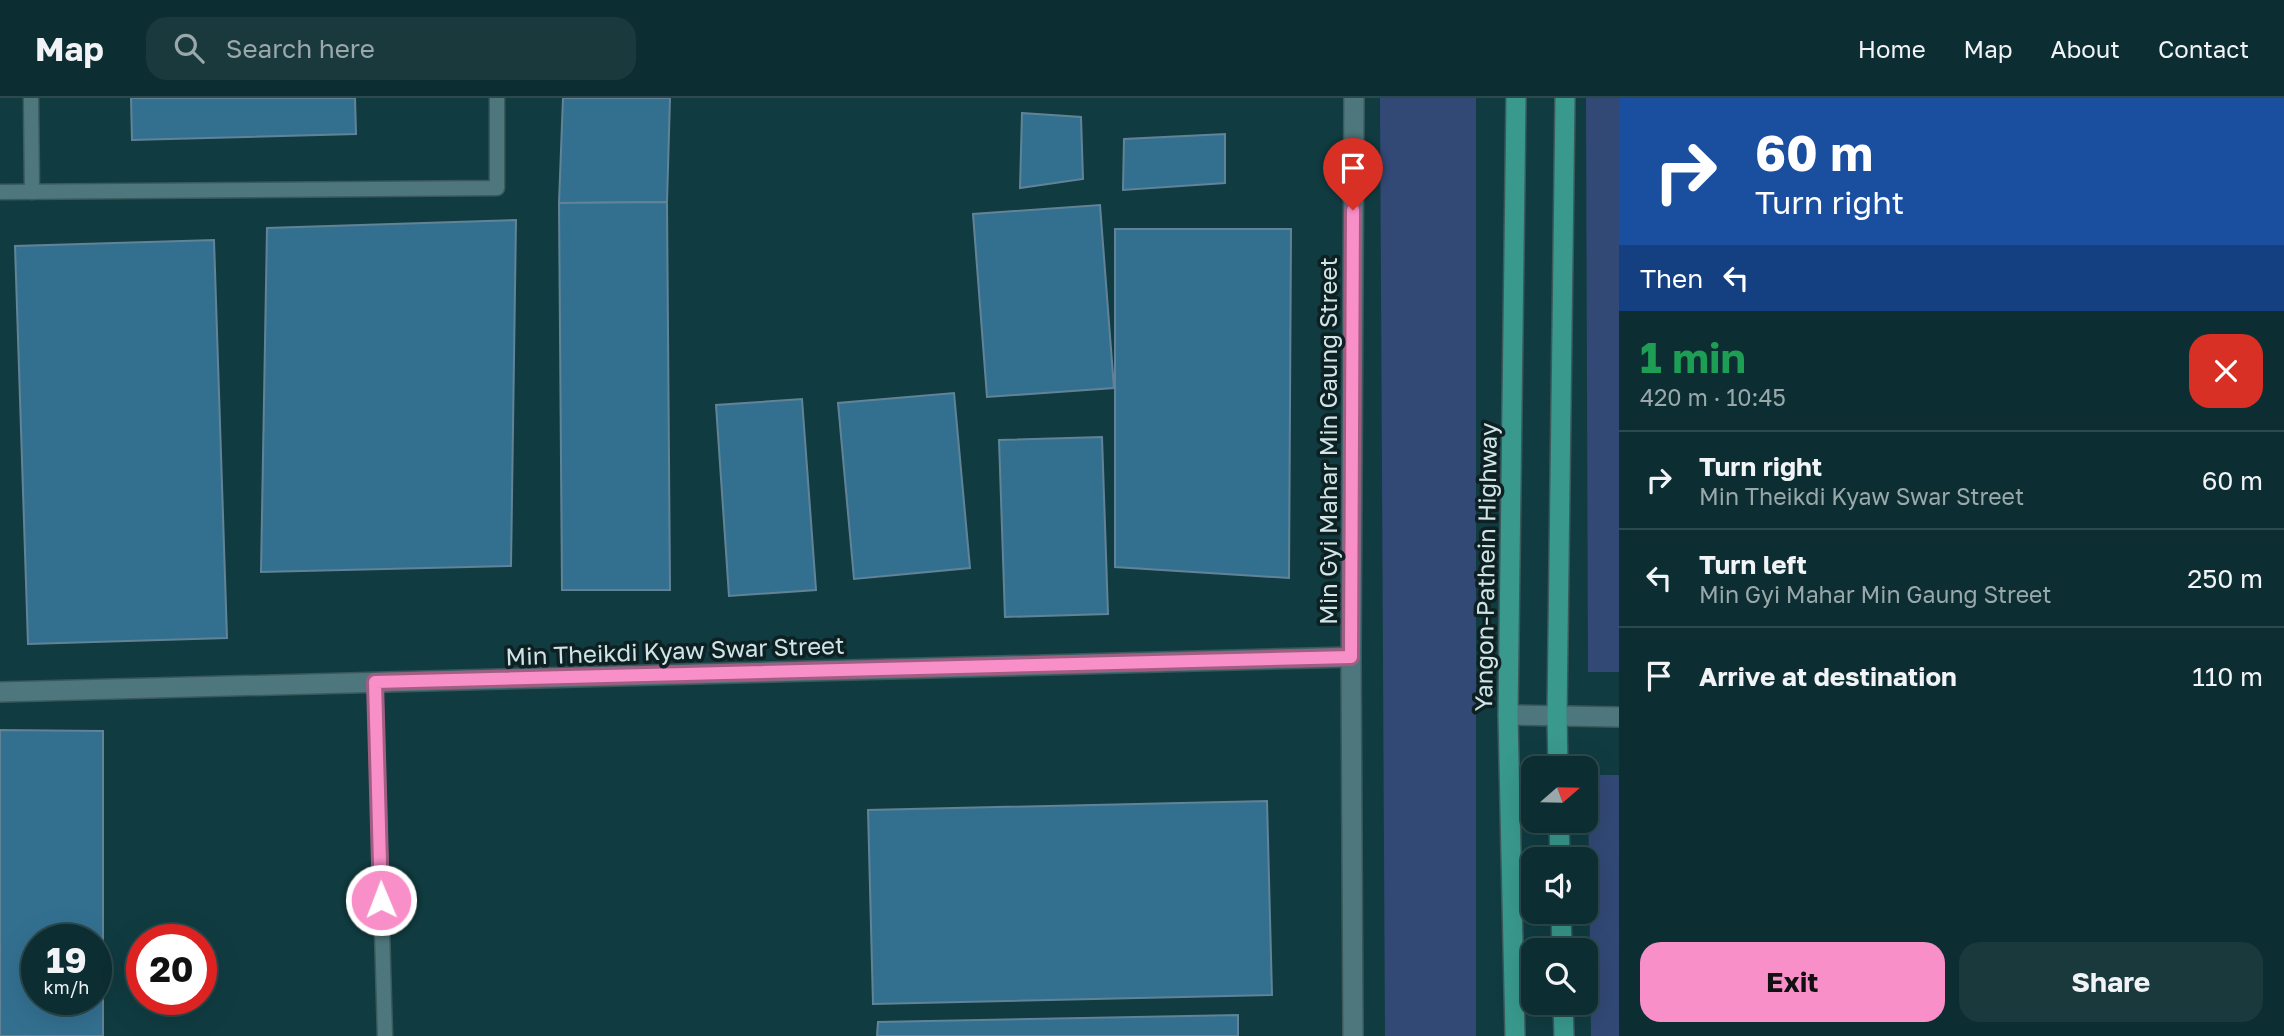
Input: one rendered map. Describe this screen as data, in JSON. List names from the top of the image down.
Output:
{
  "streets": {
    "main road": ["Yangon-Pathein Highway"],
    "street": ["Min Gyi Mahar Min Gaung Street", "Min Theikdi Kyaw Swar Street"]
  },
  "crossings": [
    ["Min Gyi Mahar Min Gaung Street", "Min Theikdi Kyaw Swar Street"]
  ],
  "north": "right",
  "page": {
    "header": "Map",
    "search": "Search here",
    "nav": [
      "Home",
      "Map",
      "About",
      "Contact"
    ],
    "turn": ["60 m", "Turn right"],
    "then": "Then",
    "heading": ["1 min", "420 m · 10:45"],
    "list": [
      {
        "name": "Turn right",
        "note": "Min Theikdi Kyaw Swar Street",
        "value": "60 m"
      },
      {
        "name": "Turn left",
        "note": "Min Gyi Mahar Min Gaung Street",
        "value": "250 m"
      },
      {
        "name": "Arrive at destination",
        "value": "110 m"
      }
    ],
    "speed": "19 km/h",
    "limit": "20",
    "buttons": ["Exit", "Share"]
  }
}
